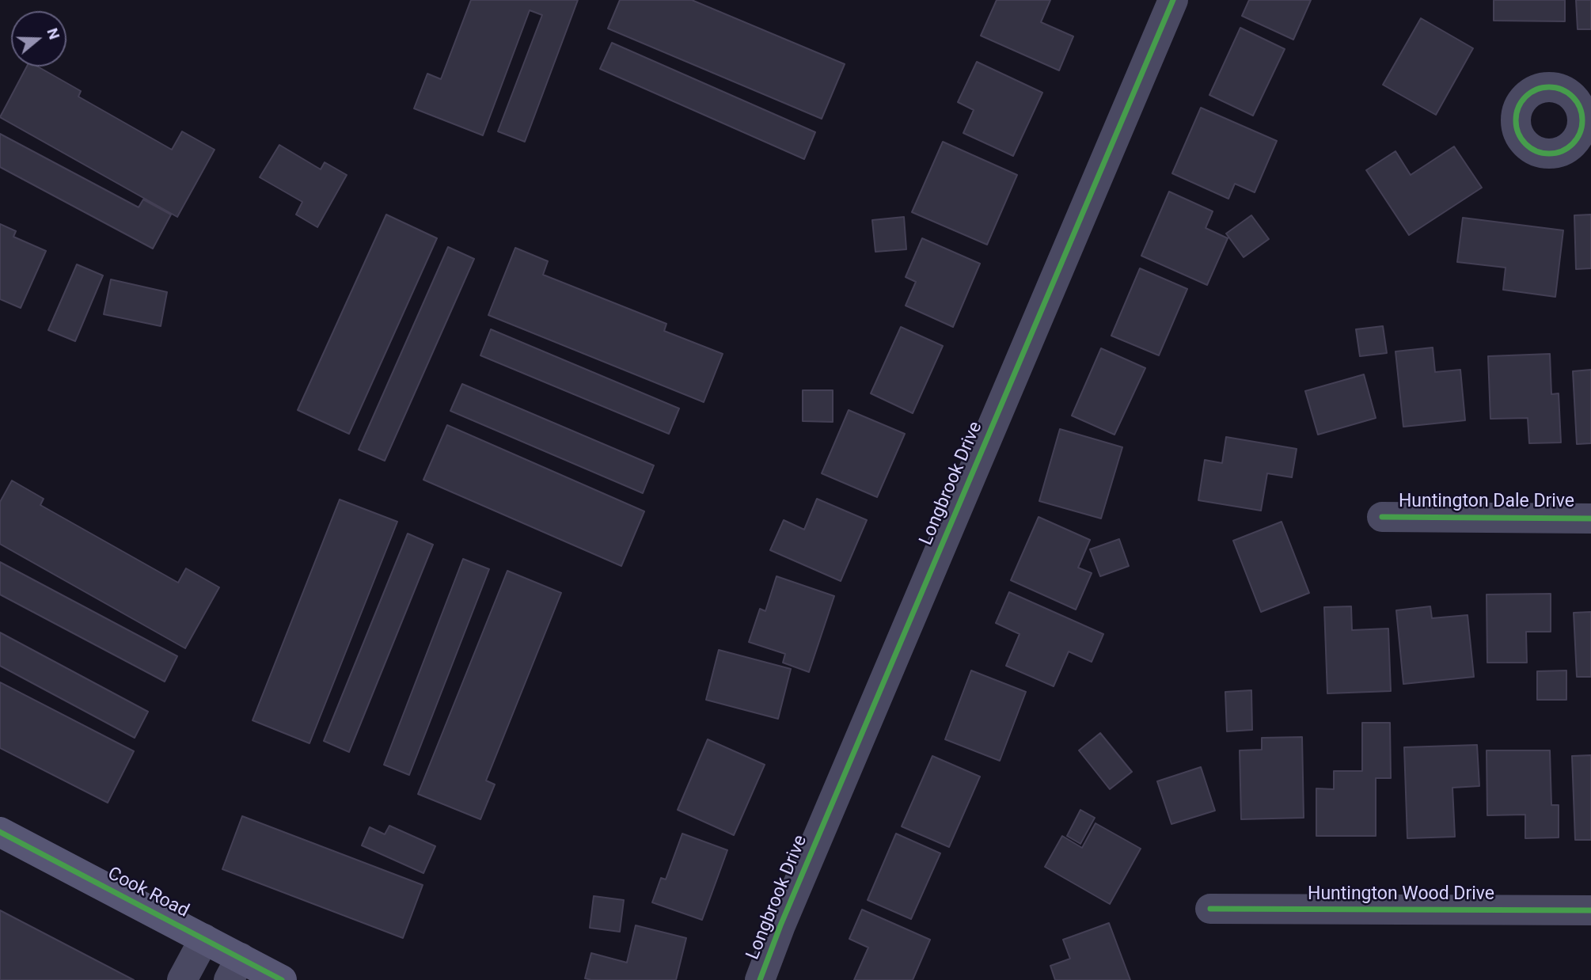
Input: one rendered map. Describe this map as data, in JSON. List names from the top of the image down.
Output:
{
  "streets": {
    "street": [
      "Longbrook Drive",
      "Huntington Dale Drive",
      "Cook Road",
      "Huntington Wood Drive"
    ]
  },
  "north": "right"
}
